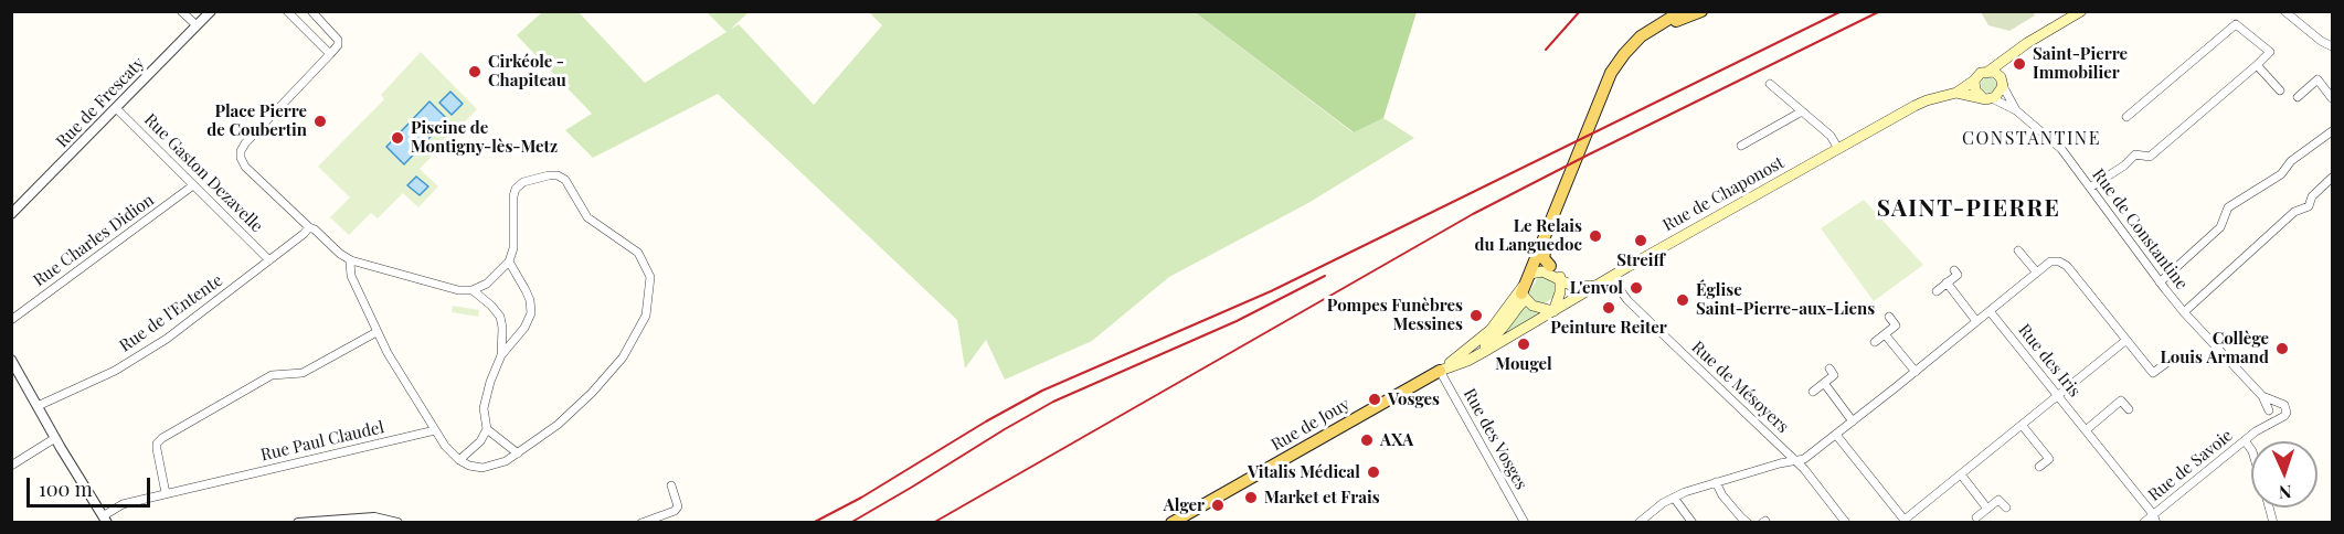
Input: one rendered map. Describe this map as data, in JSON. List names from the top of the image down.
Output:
{
  "streets": {
    "main road": ["Rue de Chaponost", "Rue de Jouy"],
    "street": [
      "Rue de Frescaty",
      "Rue Gaston Dezavelle",
      "Rue de Constantine",
      "Rue Charles Didion",
      "Rue de l'Entente",
      "Rue des Iris",
      "Rue de Mésoyers",
      "Rue des Vosges",
      "Rue Paul Claudel",
      "Rue de Savoie"
    ]
  },
  "crossings": [
    ["Rue de Frescaty", "Rue Gaston Dezavelle"],
    ["Rue Gaston Dezavelle", "Rue Charles Didion"],
    ["Rue Gaston Dezavelle", "Rue de l'Entente"],
    ["Rue de Chaponost", "Rue de Constantine"],
    ["Rue de Chaponost", "Rue de Mésoyers"],
    ["Rue de Chaponost", "Rue de Jouy"],
    ["Rue de Constantine", "Rue de Savoie"],
    ["Rue des Iris", "Rue de Savoie"],
    ["Rue de Jouy", "Rue des Vosges"]
  ],
  "districts": ["CONSTANTINE", "SAINT-PIERRE"],
  "places": [
    "Saint-Pierre Immobilier",
    "Cirkéole - Chapiteau",
    "Place Pierre de Coubertin",
    "Piscine de Montigny-lès-Metz",
    "Le Relais du Languedoc",
    "Streiff",
    "L'envol",
    "Église Saint-Pierre-aux-Liens",
    "Peinture Reiter",
    "Pompes Funèbres Messines",
    "Mougel",
    "Collège Louis Armand",
    "Vosges",
    "AXA",
    "Vitalis Médical",
    "Market et Frais",
    "Alger"
  ],
  "scale_bar": "100 m",
  "north": "bottom"
}
